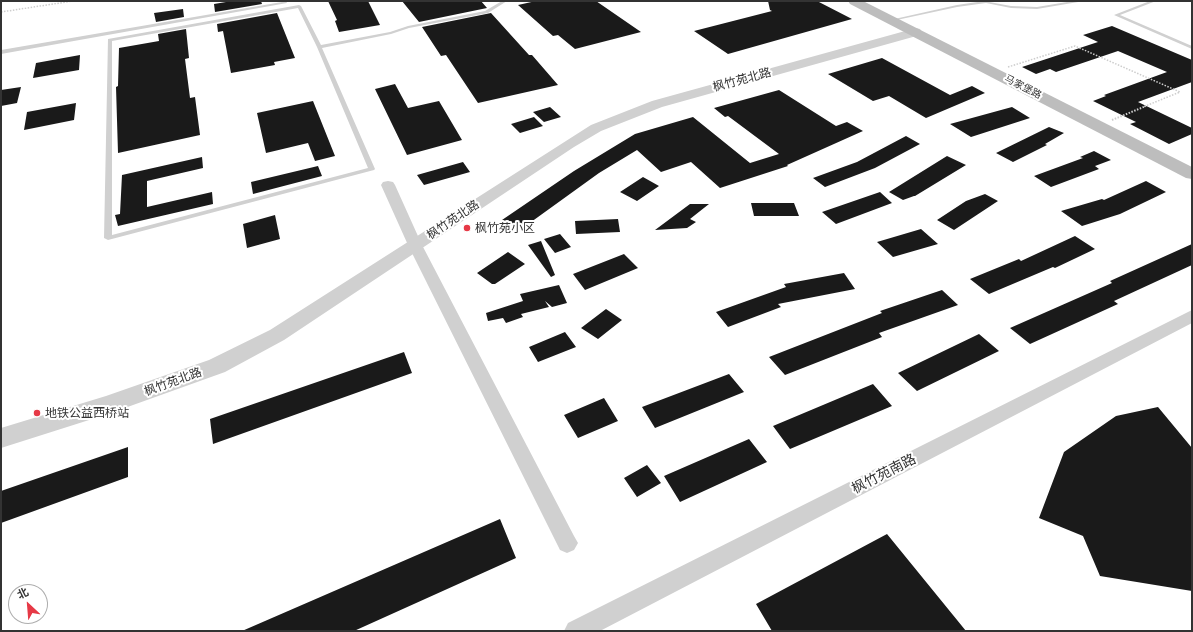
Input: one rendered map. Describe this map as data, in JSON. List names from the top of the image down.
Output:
{
  "streets": {
    "main road": ["马家堡路"],
    "street": ["枫竹苑北路", "枫竹苑南路"]
  },
  "crossings": [
    ["枫竹苑北路", "马家堡路"]
  ],
  "places": ["枫竹苑小区", "地铁公益西桥站"],
  "north": "top left"
}
